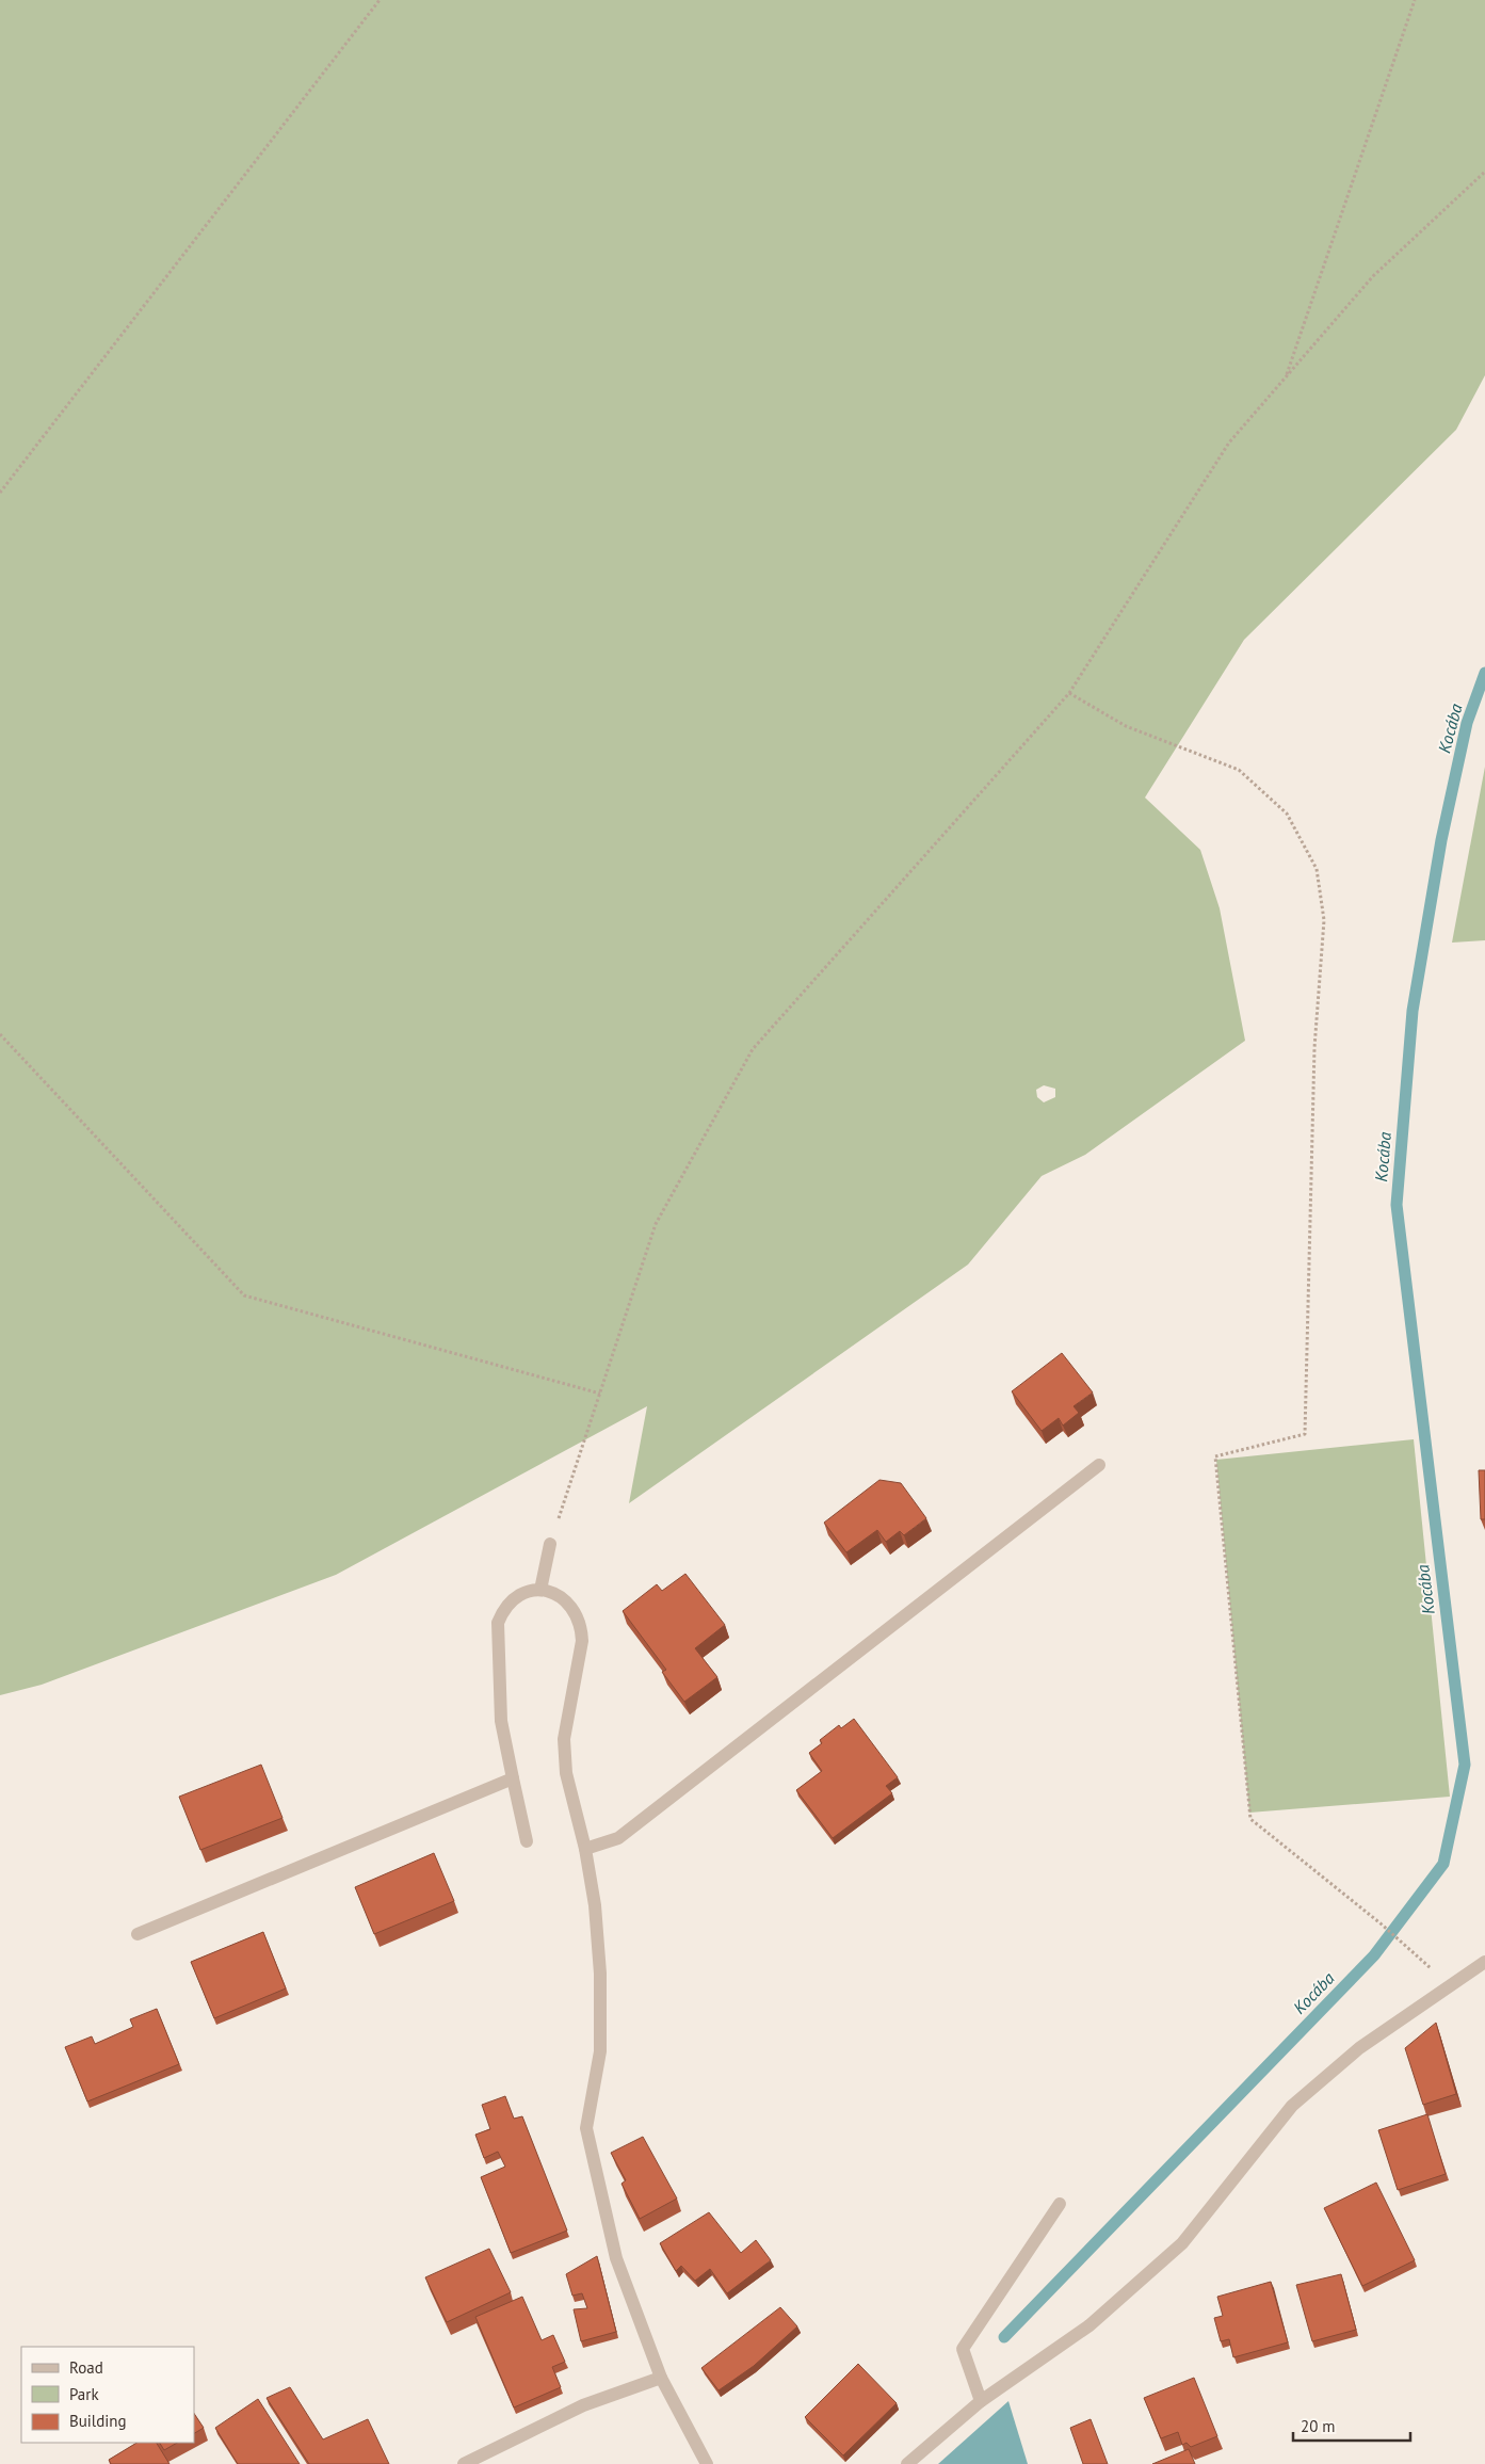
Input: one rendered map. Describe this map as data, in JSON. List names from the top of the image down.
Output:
{
  "water": ["Kocába"],
  "legend": ["Road", "Park", "Building"],
  "scale_bar": "20 m"
}
